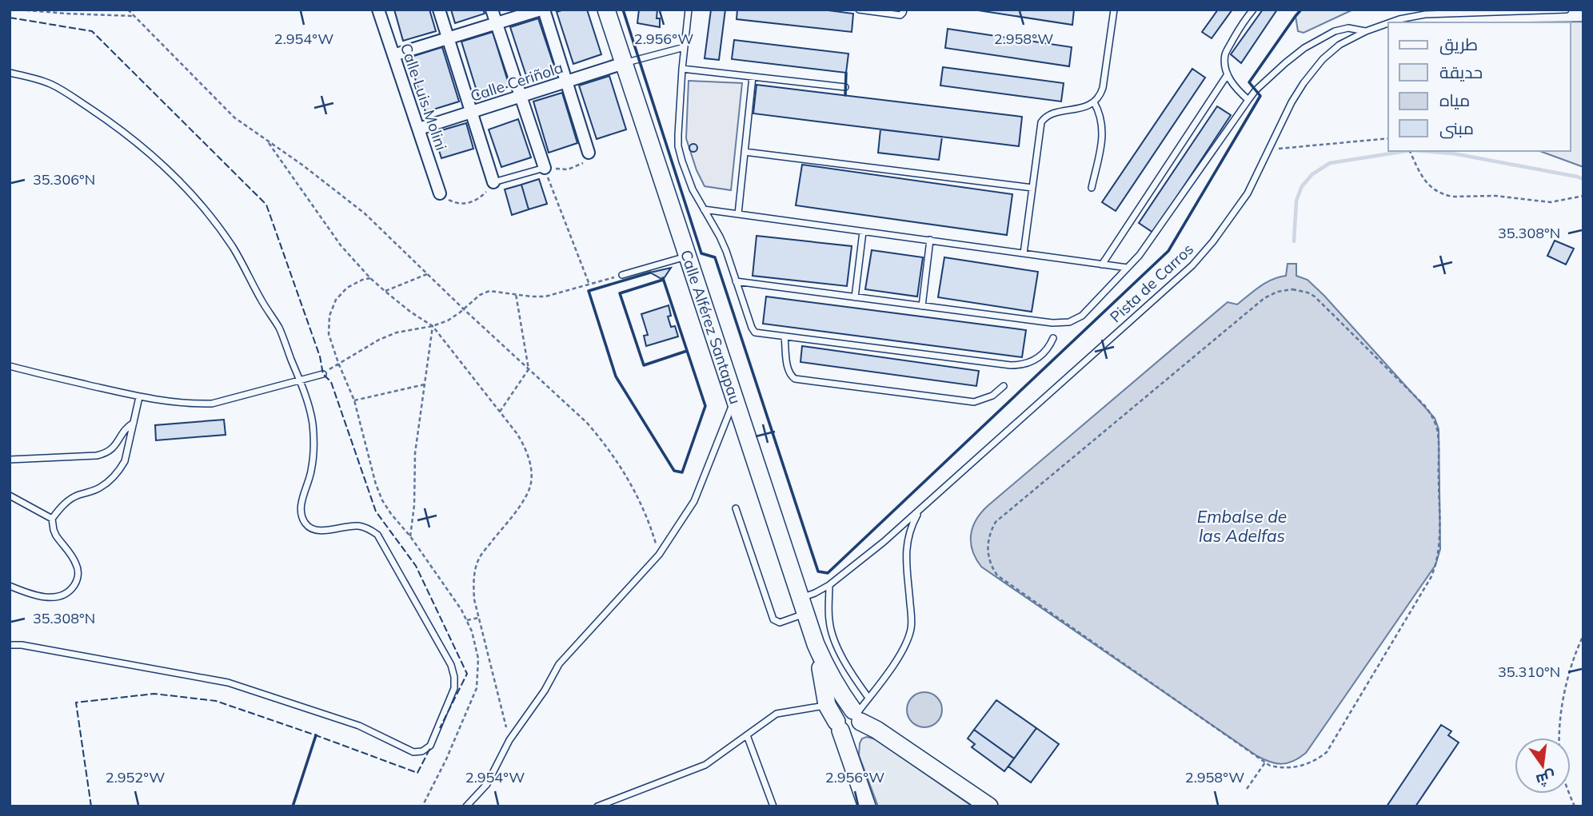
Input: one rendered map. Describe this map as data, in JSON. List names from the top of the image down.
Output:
{
  "streets": {
    "main road": ["Calle Alférez Santapau"],
    "street": ["Calle Ceriñola", "Calle Luis Molini"],
    "lane": ["Pista de Carros"]
  },
  "crossings": [
    ["Calle Ceriñola", "Calle Luis Molini"],
    ["Calle Ceriñola", "Calle Alférez Santapau"],
    ["Pista de Carros", "Calle Alférez Santapau"]
  ],
  "water": ["Embalse de las Adelfas"],
  "legend": [
    "طريق",
    "حديقة",
    "مياه",
    "مبنى"
  ],
  "north": "bottom",
  "coordinates": [
    "2.954°W",
    "2.956°W",
    "2.958°W",
    "35.306°N",
    "35.308°N",
    "35.310°N",
    "2.952°W"
  ]
}
